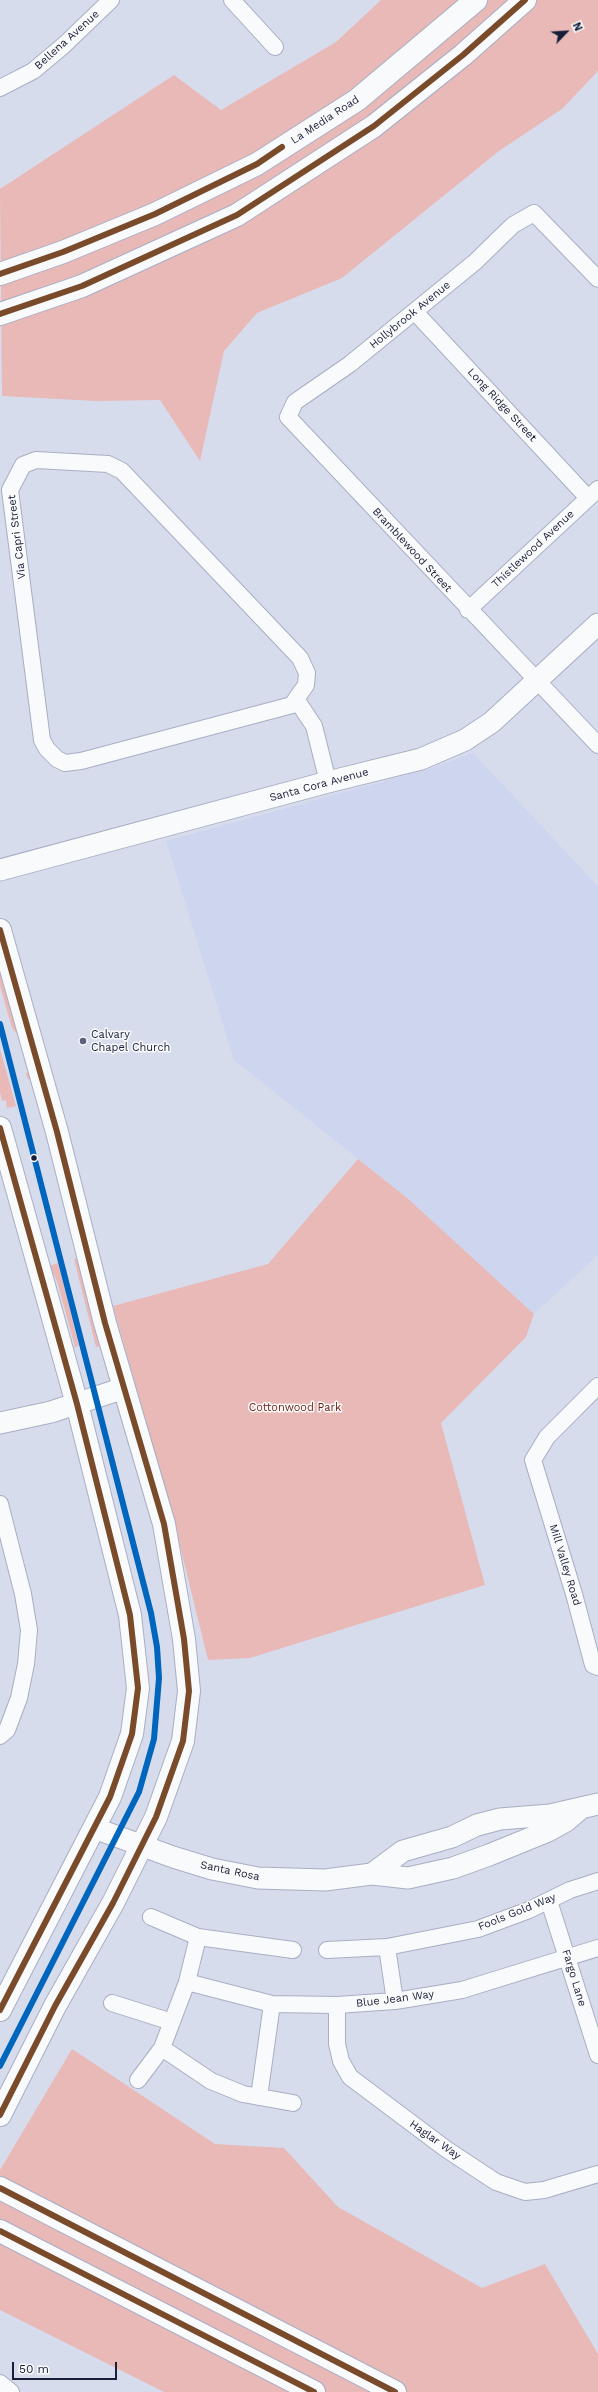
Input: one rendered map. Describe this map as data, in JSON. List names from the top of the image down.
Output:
{
  "streets": {
    "main road": ["La Media Road"],
    "street": [
      "Bellena Avenue",
      "Hollybrook Avenue",
      "Long Ridge Street",
      "Via Capri Street",
      "Thistlewood Avenue",
      "Bramblewood Street",
      "Santa Cora Avenue",
      "Mill Valley Road",
      "Santa Rosa",
      "Fools Gold Way",
      "Fargo Lane",
      "Blue Jean Way",
      "Haglar Way"
    ]
  },
  "crossings": [
    ["Hollybrook Avenue", "Long Ridge Street"],
    ["Hollybrook Avenue", "Bramblewood Street"],
    ["Long Ridge Street", "Thistlewood Avenue"],
    ["Thistlewood Avenue", "Bramblewood Street"],
    ["Bramblewood Street", "Santa Cora Avenue"],
    ["Fools Gold Way", "Fargo Lane"],
    ["Fargo Lane", "Blue Jean Way"],
    ["Blue Jean Way", "Haglar Way"]
  ],
  "parks": ["Cottonwood Park"],
  "places": ["Calvary Chapel Church"],
  "scale_bar": "50 m",
  "north": "top right"
}
